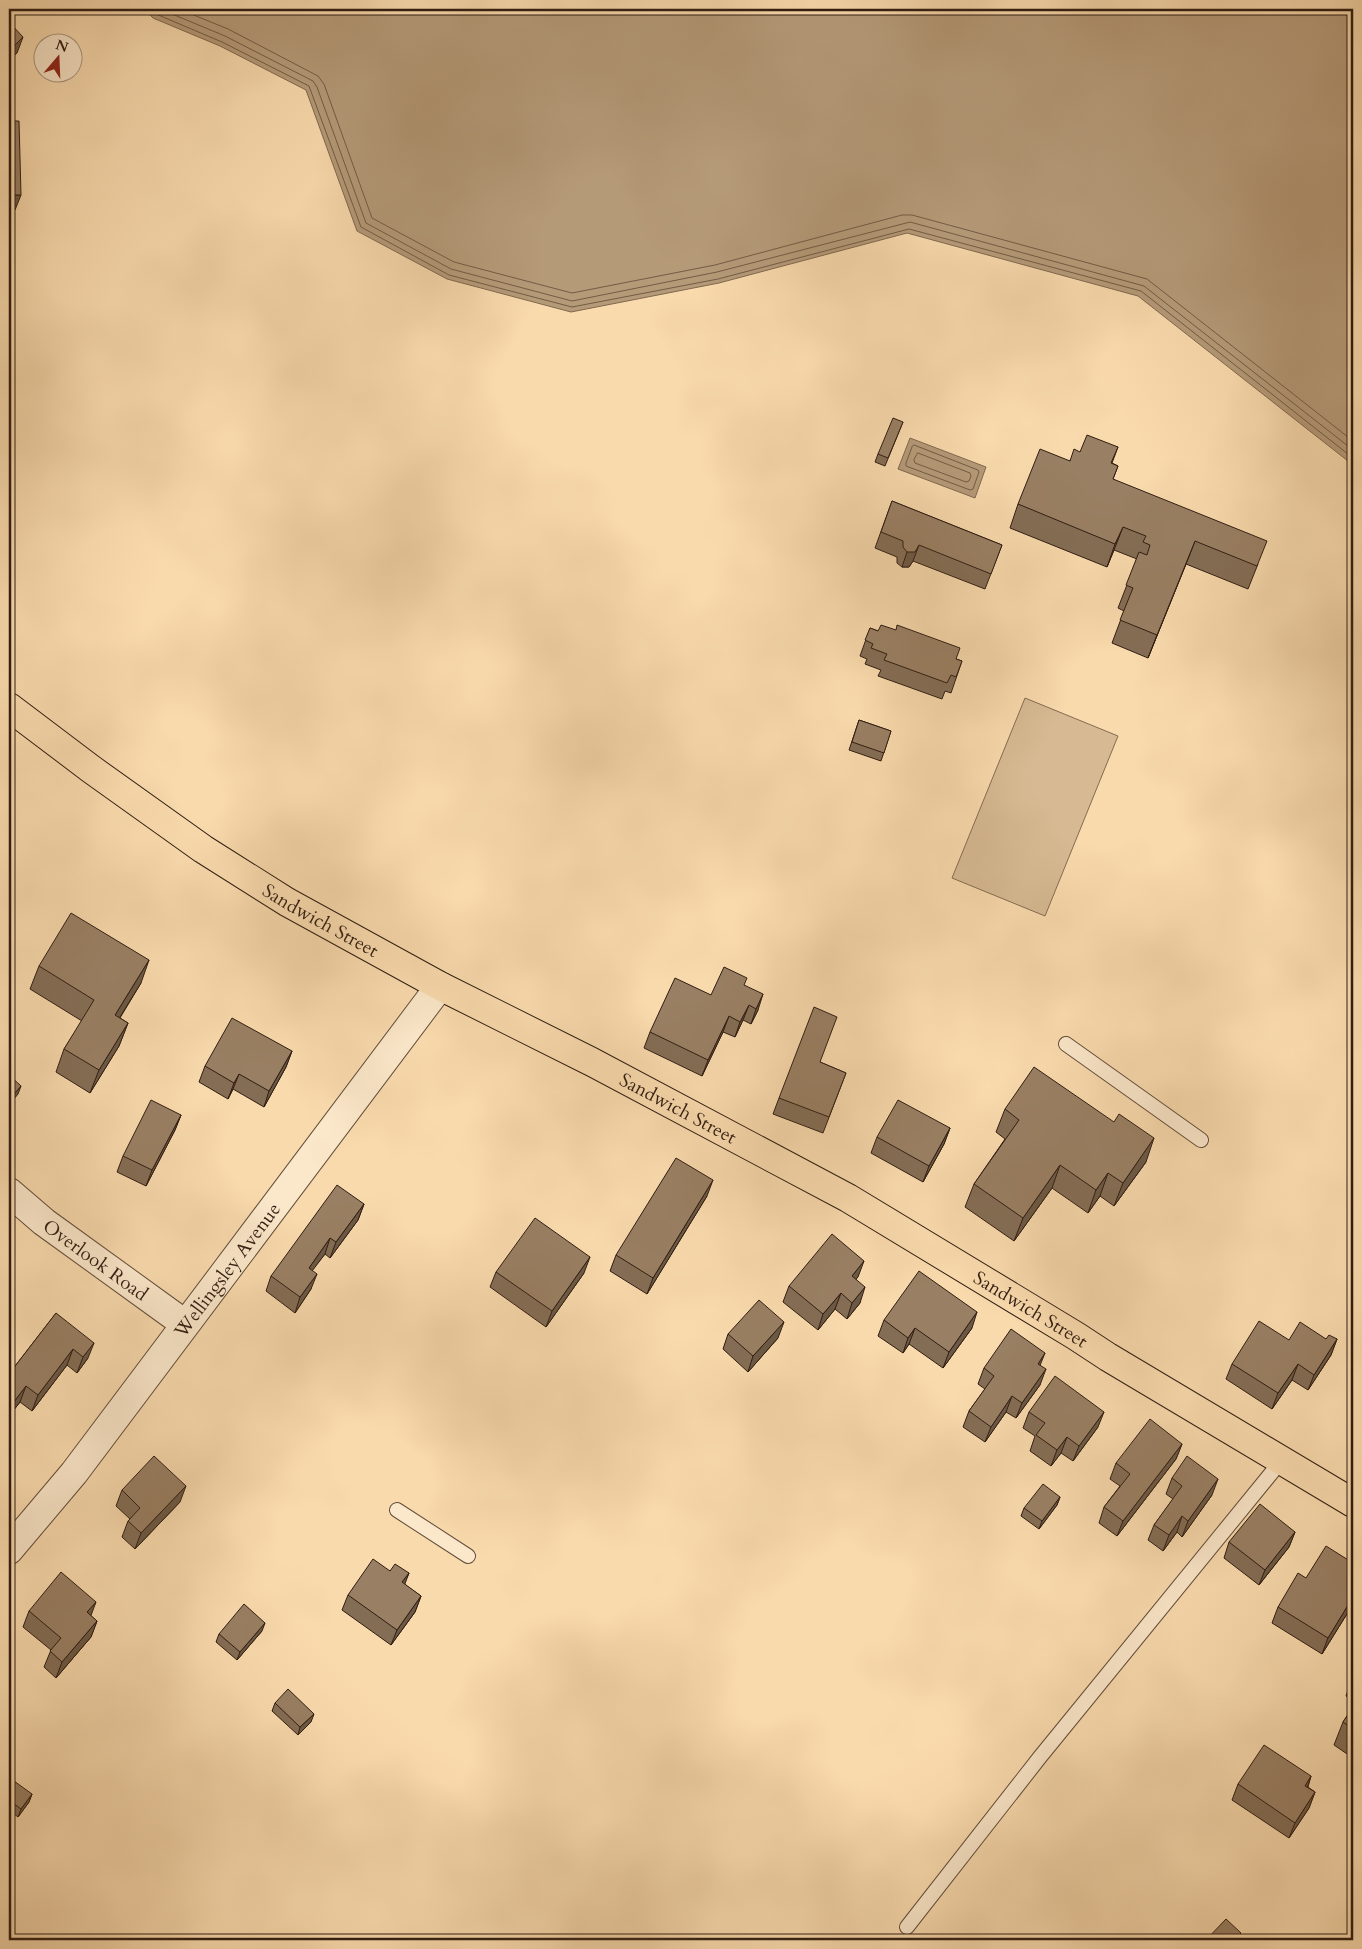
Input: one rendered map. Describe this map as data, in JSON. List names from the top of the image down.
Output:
{
  "streets": {
    "main road": ["Sandwich Street"],
    "street": ["Overlook Road", "Wellingsley Avenue"]
  },
  "crossings": [
    ["Sandwich Street", "Wellingsley Avenue"],
    ["Overlook Road", "Wellingsley Avenue"]
  ],
  "north": "top"
}
